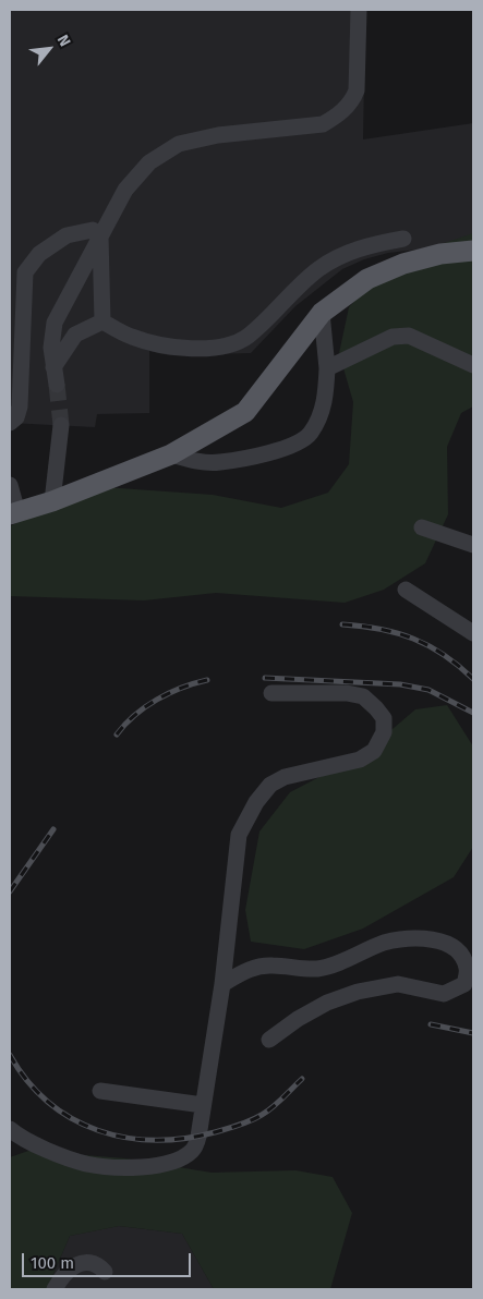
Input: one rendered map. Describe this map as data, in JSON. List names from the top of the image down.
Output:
{
  "scale_bar": "100 m",
  "north": "top right"
}
